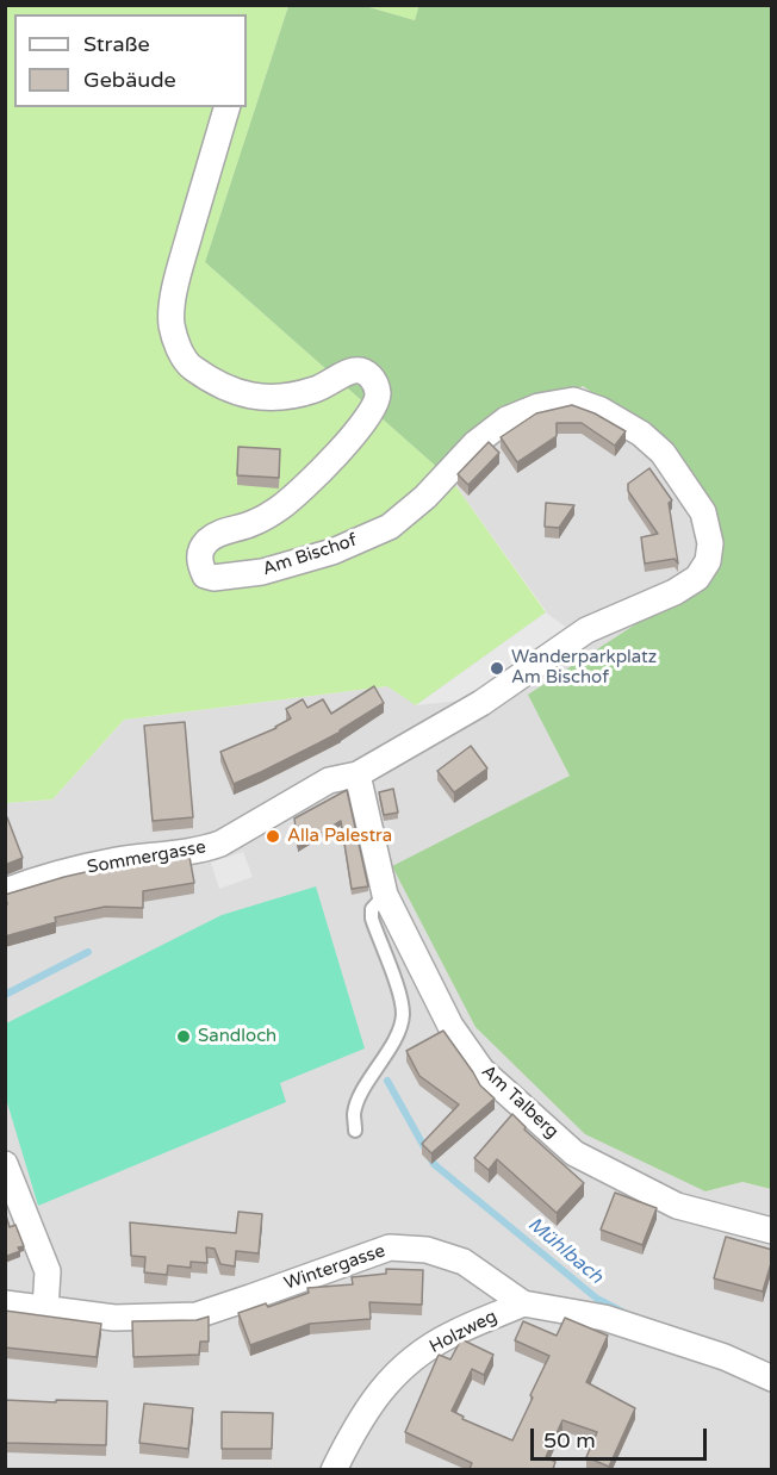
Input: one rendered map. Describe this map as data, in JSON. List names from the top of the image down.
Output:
{
  "streets": {
    "street": [
      "Am Bischof",
      "Sommergasse",
      "Am Talberg",
      "Wintergasse",
      "Holzweg"
    ]
  },
  "crossings": [
    ["Am Bischof", "Sommergasse"],
    ["Am Bischof", "Am Talberg"],
    ["Sommergasse", "Am Talberg"],
    ["Wintergasse", "Holzweg"]
  ],
  "water": ["Mühlbach"],
  "places": ["Wanderparkplatz Am Bischof", "Alla Palestra", "Sandloch"],
  "legend": ["Straße", "Gebäude"],
  "scale_bar": "50 m"
}
